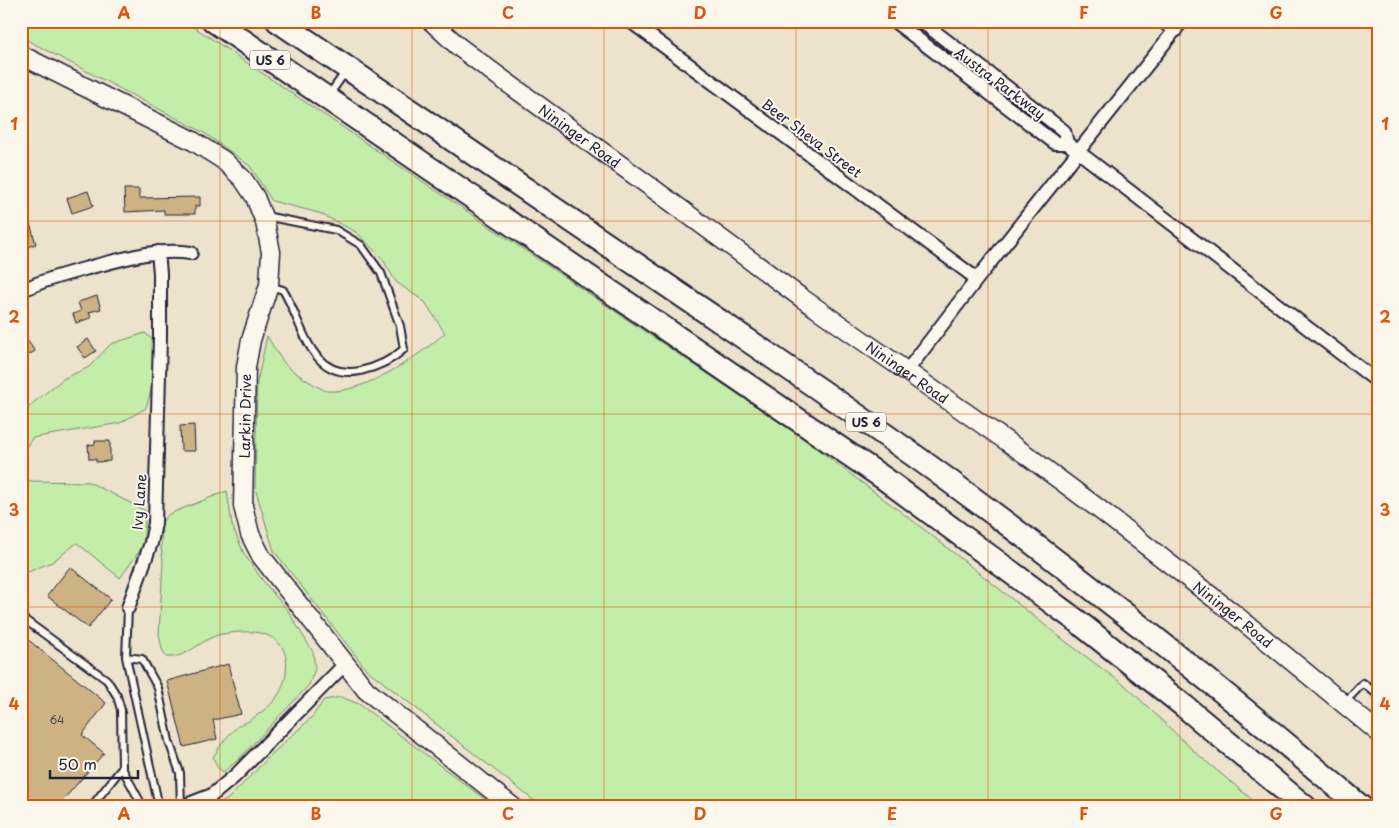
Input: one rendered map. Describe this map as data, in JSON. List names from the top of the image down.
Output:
{
  "streets": {
    "highway": ["US 6"],
    "street": [
      "Austra Parkway",
      "Nininger Road",
      "Beer Sheva Street",
      "Larkin Drive",
      "Ivy Lane"
    ]
  },
  "house_numbers": ["64"],
  "scale_bar": "50 m",
  "grid": {
    "columns": [
      "A",
      "B",
      "C",
      "D",
      "E",
      "F",
      "G"
    ],
    "rows": [
      "1",
      "2",
      "3",
      "4"
    ]
  }
}
